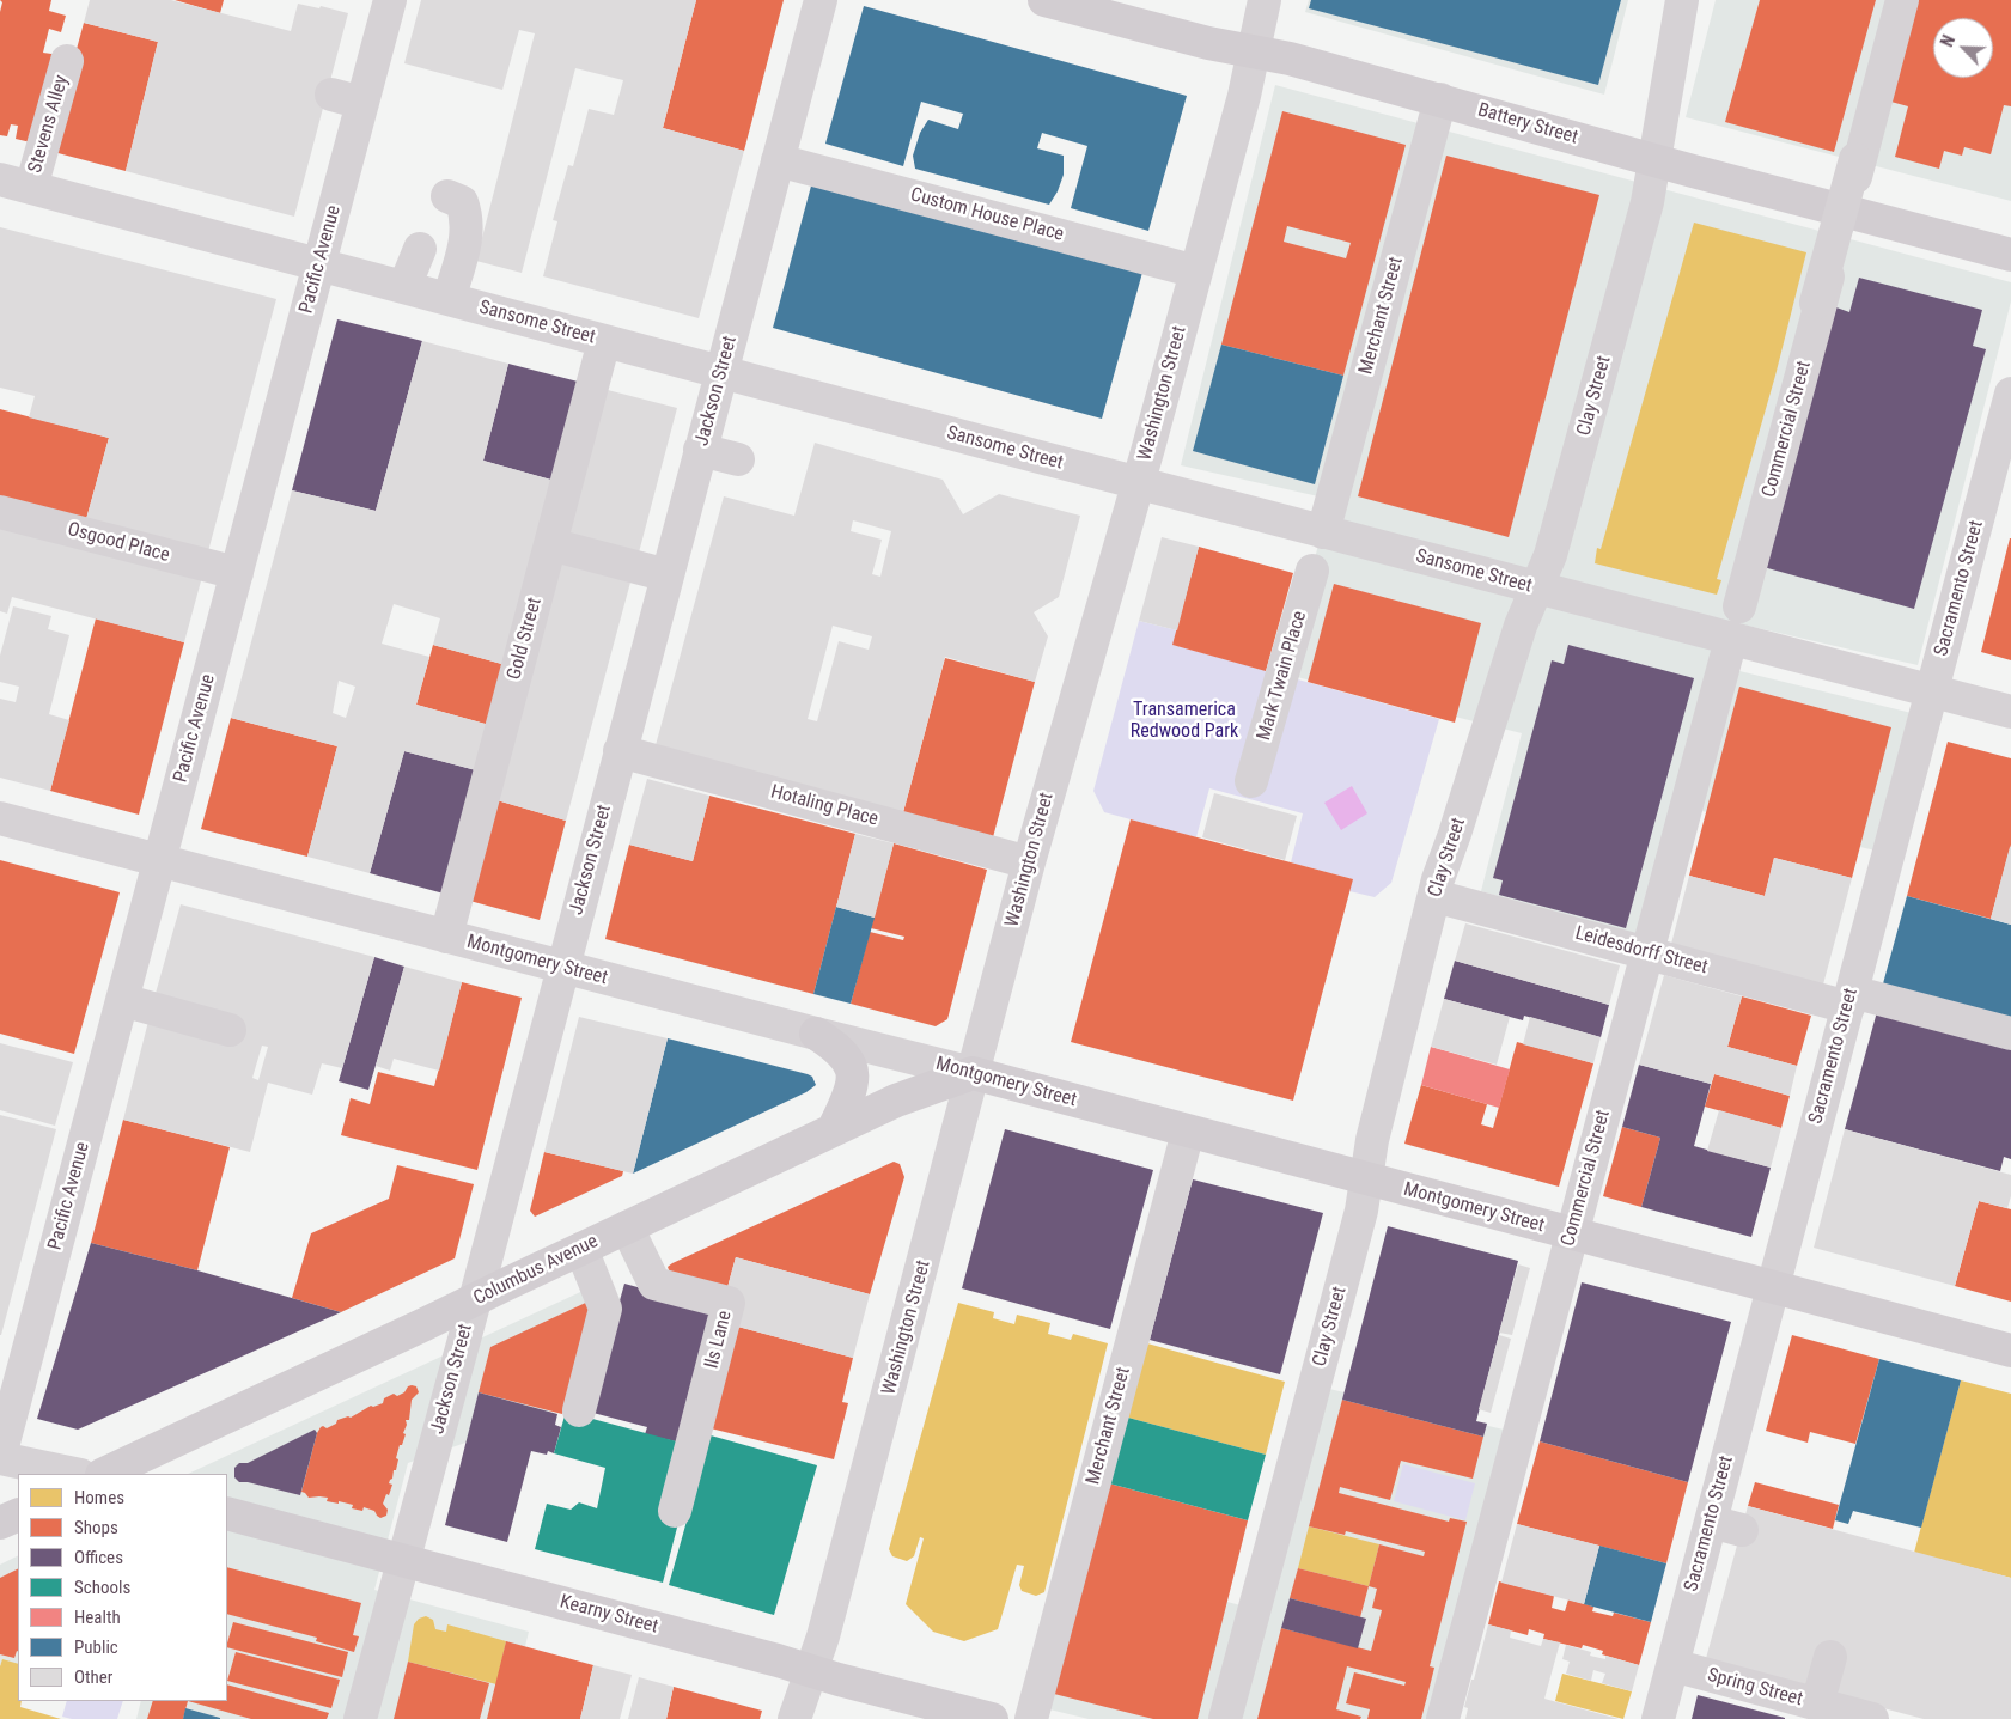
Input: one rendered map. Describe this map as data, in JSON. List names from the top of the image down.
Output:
{
  "streets": {
    "main road": [
      "Battery Street",
      "Montgomery Street",
      "Columbus Avenue",
      "Kearny Street"
    ],
    "street": [
      "Stevens Alley",
      "Custom House Place",
      "Pacific Avenue",
      "Merchant Street",
      "Sansome Street",
      "Jackson Street",
      "Washington Street",
      "Clay Street",
      "Commercial Street",
      "Osgood Place",
      "Sacramento Street",
      "Gold Street",
      "Mark Twain Place",
      "Hotaling Place",
      "Leidesdorff Street",
      "Ils Lane",
      "Spring Street"
    ]
  },
  "crossings": [
    ["Stevens Alley", "Sansome Street"],
    ["Battery Street", "Merchant Street"],
    ["Battery Street", "Washington Street"],
    ["Battery Street", "Clay Street"],
    ["Custom House Place", "Jackson Street"],
    ["Custom House Place", "Washington Street"],
    ["Pacific Avenue", "Sansome Street"],
    ["Pacific Avenue", "Osgood Place"],
    ["Pacific Avenue", "Montgomery Street"],
    ["Merchant Street", "Sansome Street"],
    ["Merchant Street", "Montgomery Street"],
    ["Sansome Street", "Jackson Street"],
    ["Sansome Street", "Washington Street"],
    ["Sansome Street", "Clay Street"],
    ["Sansome Street", "Commercial Street"],
    ["Sansome Street", "Sacramento Street"],
    ["Sansome Street", "Gold Street"],
    ["Jackson Street", "Hotaling Place"],
    ["Jackson Street", "Montgomery Street"],
    ["Jackson Street", "Columbus Avenue"],
    ["Jackson Street", "Kearny Street"],
    ["Washington Street", "Hotaling Place"],
    ["Washington Street", "Montgomery Street"],
    ["Washington Street", "Columbus Avenue"],
    ["Washington Street", "Kearny Street"],
    ["Clay Street", "Leidesdorff Street"],
    ["Clay Street", "Montgomery Street"],
    ["Commercial Street", "Leidesdorff Street"],
    ["Commercial Street", "Montgomery Street"],
    ["Sacramento Street", "Leidesdorff Street"],
    ["Sacramento Street", "Montgomery Street"],
    ["Sacramento Street", "Spring Street"],
    ["Gold Street", "Montgomery Street"],
    ["Montgomery Street", "Columbus Avenue"],
    ["Columbus Avenue", "Ils Lane"]
  ],
  "parks": ["Transamerica Redwood Park"],
  "legend": [
    "Homes",
    "Shops",
    "Offices",
    "Schools",
    "Health",
    "Public",
    "Other"
  ],
  "north": "top left"
}
